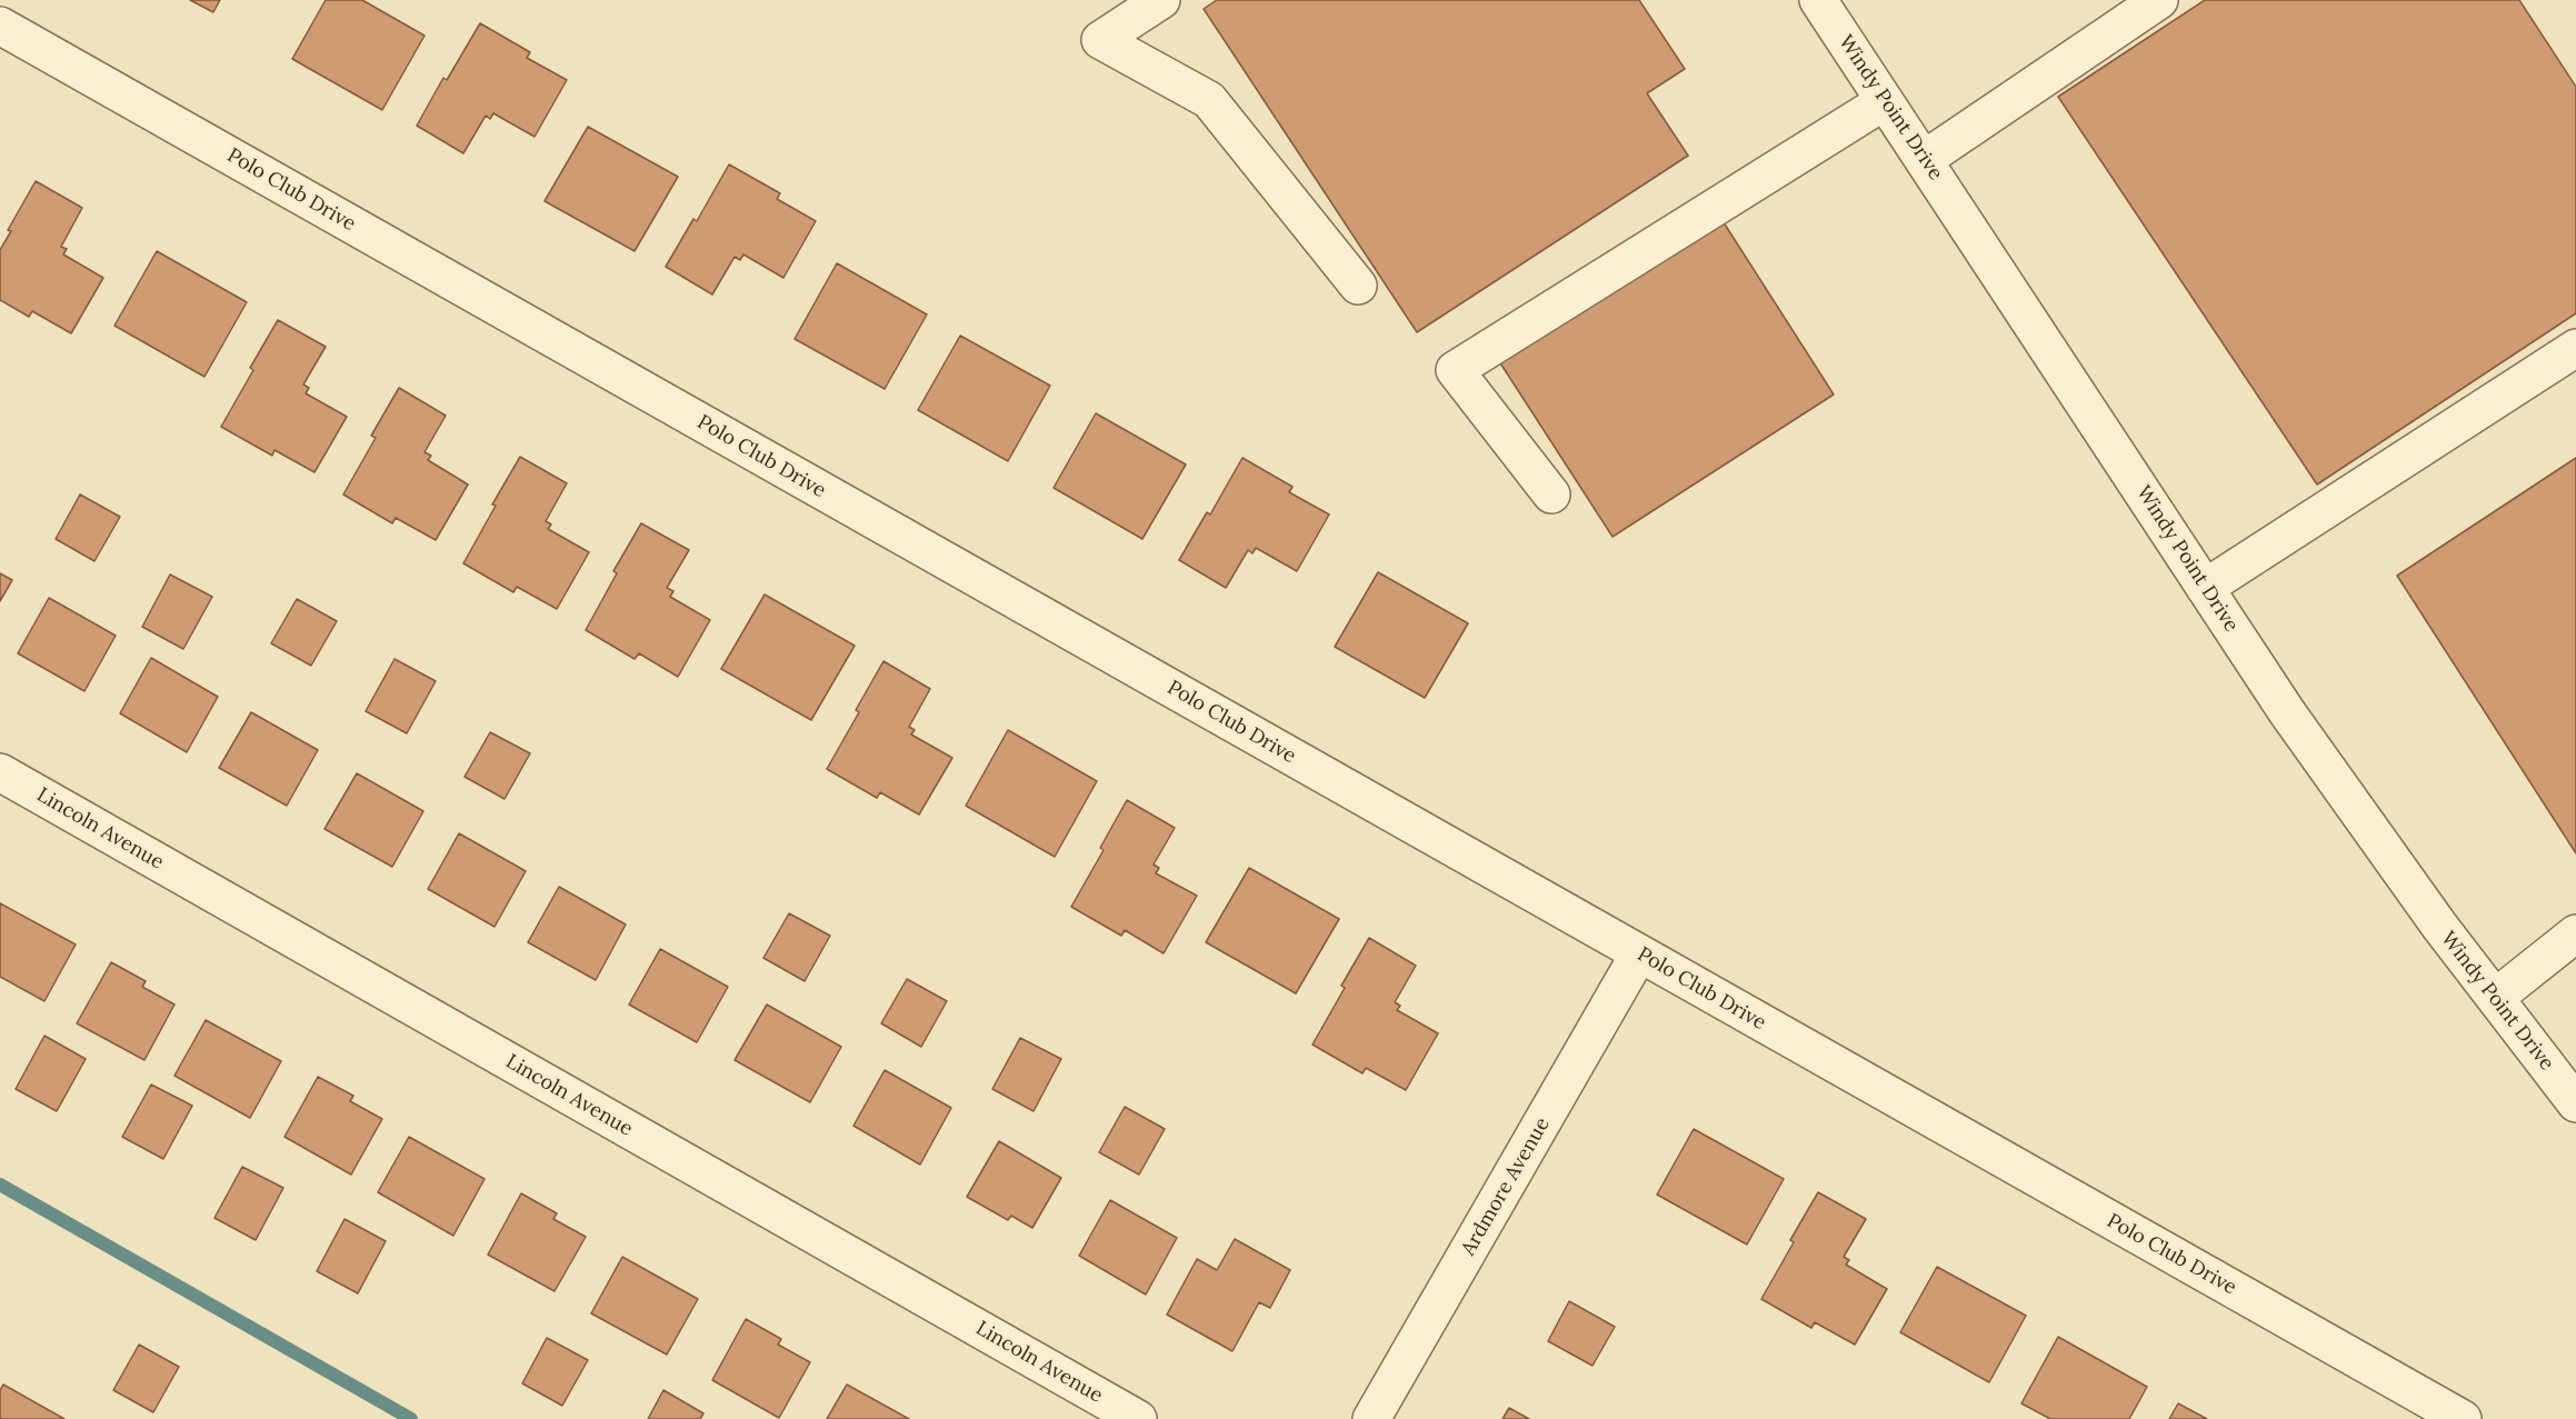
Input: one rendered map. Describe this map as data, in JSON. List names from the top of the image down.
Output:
{
  "streets": {
    "street": [
      "Windy Point Drive",
      "Polo Club Drive",
      "Lincoln Avenue",
      "Ardmore Avenue"
    ]
  },
  "crossings": [
    ["Polo Club Drive", "Ardmore Avenue"]
  ]
}
